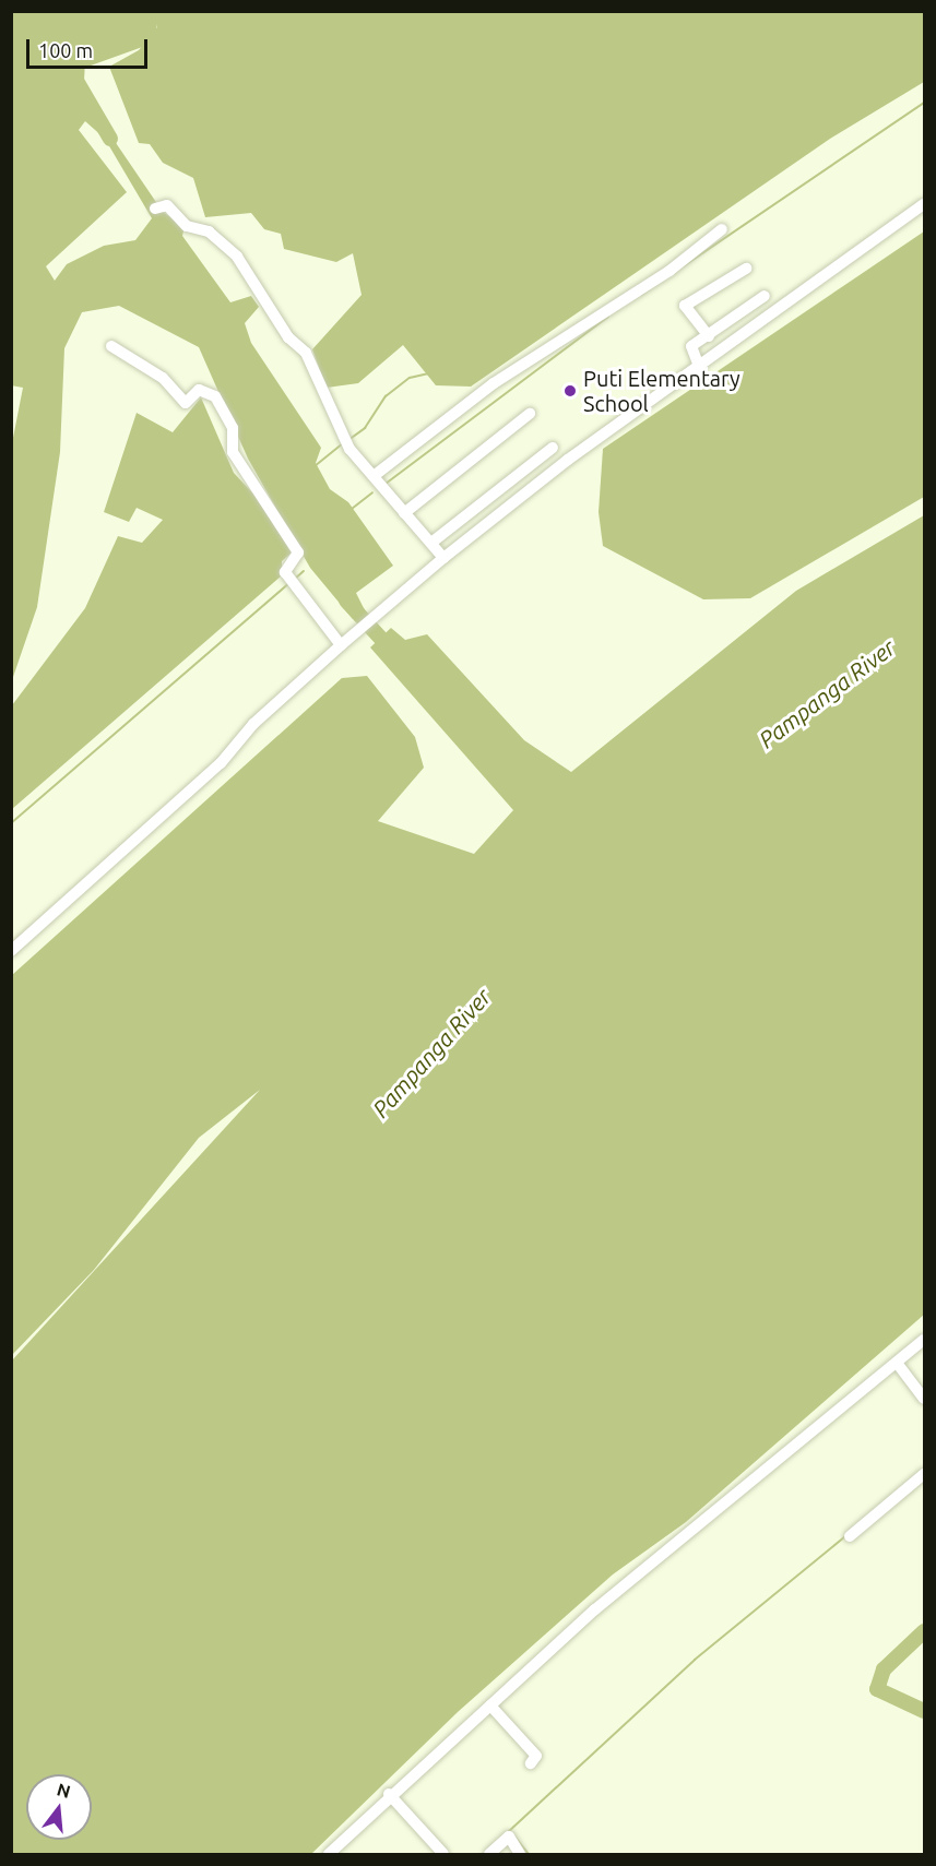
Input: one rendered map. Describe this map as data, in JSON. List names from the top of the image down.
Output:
{
  "water": ["Pampanga River"],
  "places": ["Puti Elementary School"],
  "scale_bar": "100 m",
  "north": "top"
}
